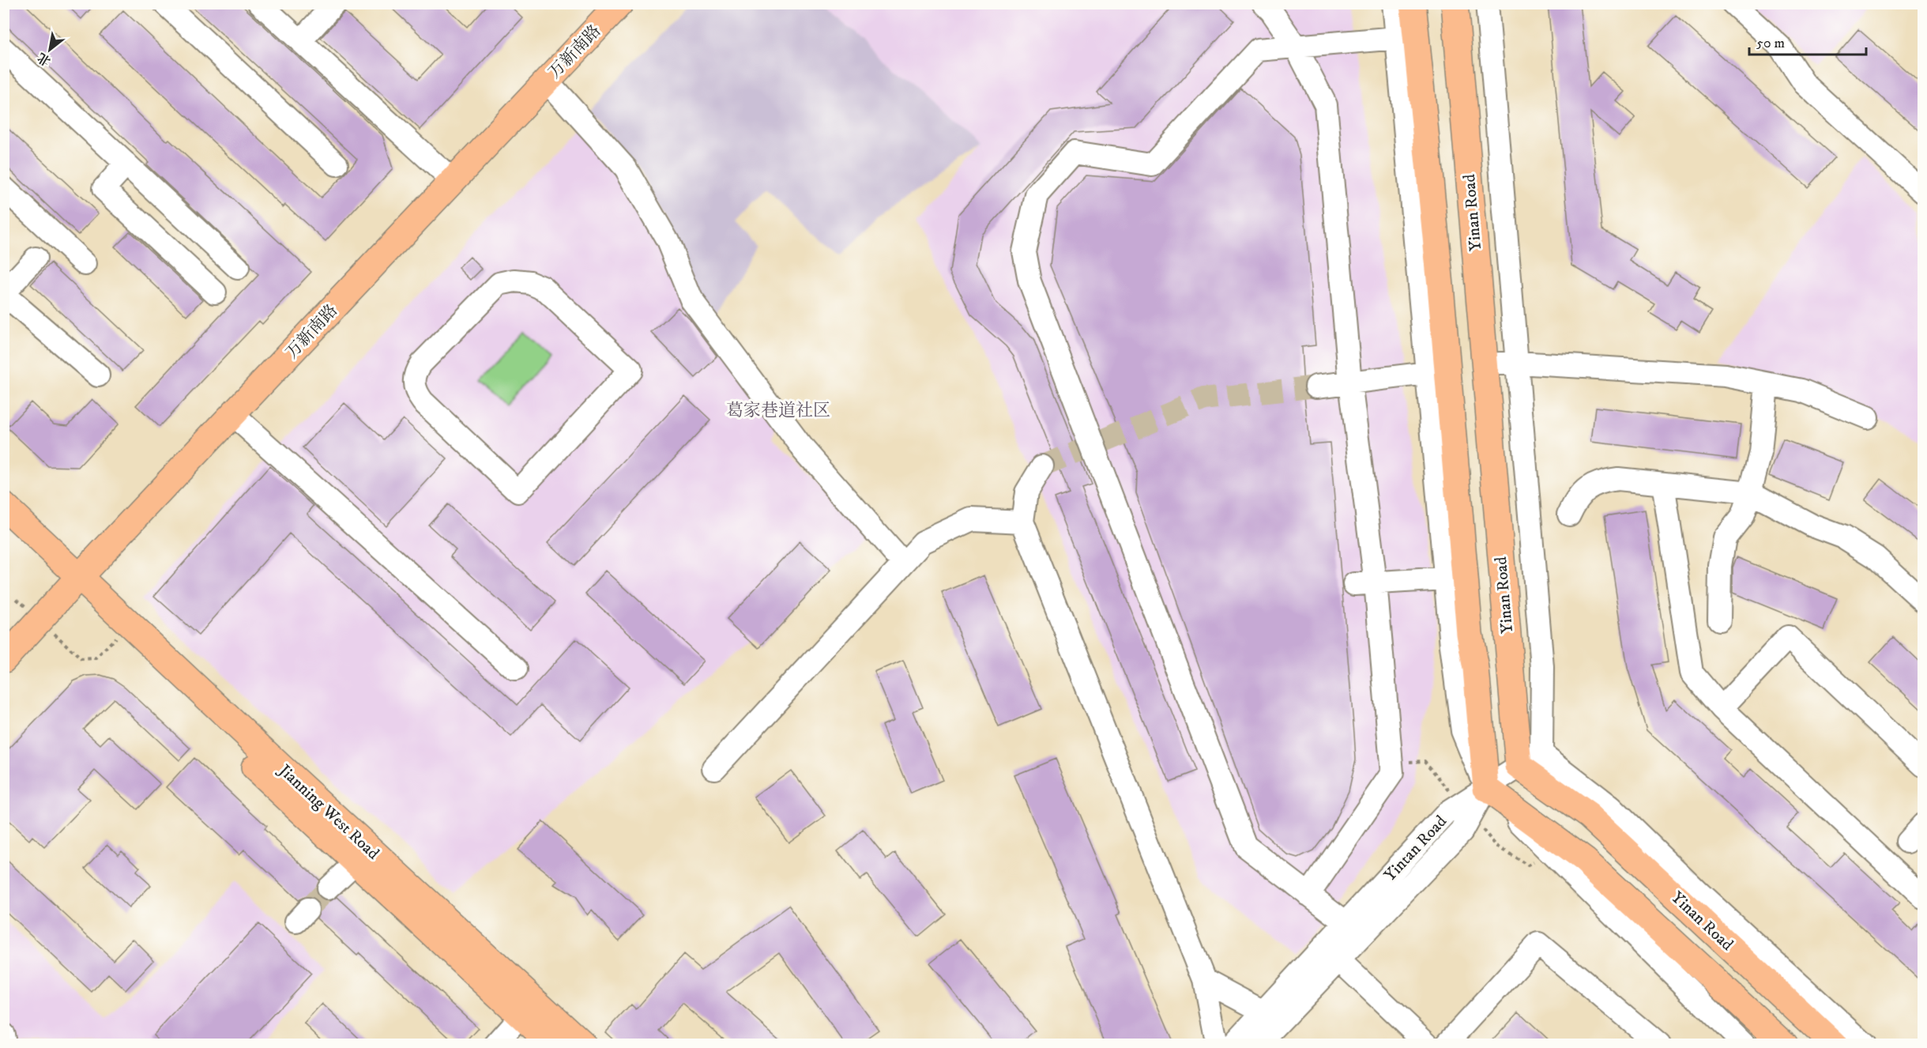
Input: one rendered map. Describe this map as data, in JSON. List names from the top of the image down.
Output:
{
  "streets": {
    "main road": ["万新南路", "Yinan Road", "Jianning West Road"],
    "street": ["Yintan Road"]
  },
  "crossings": [
    ["万新南路", "Jianning West Road"]
  ],
  "districts": ["葛家巷道社区"],
  "scale_bar": "50 m",
  "north": "bottom left"
}
